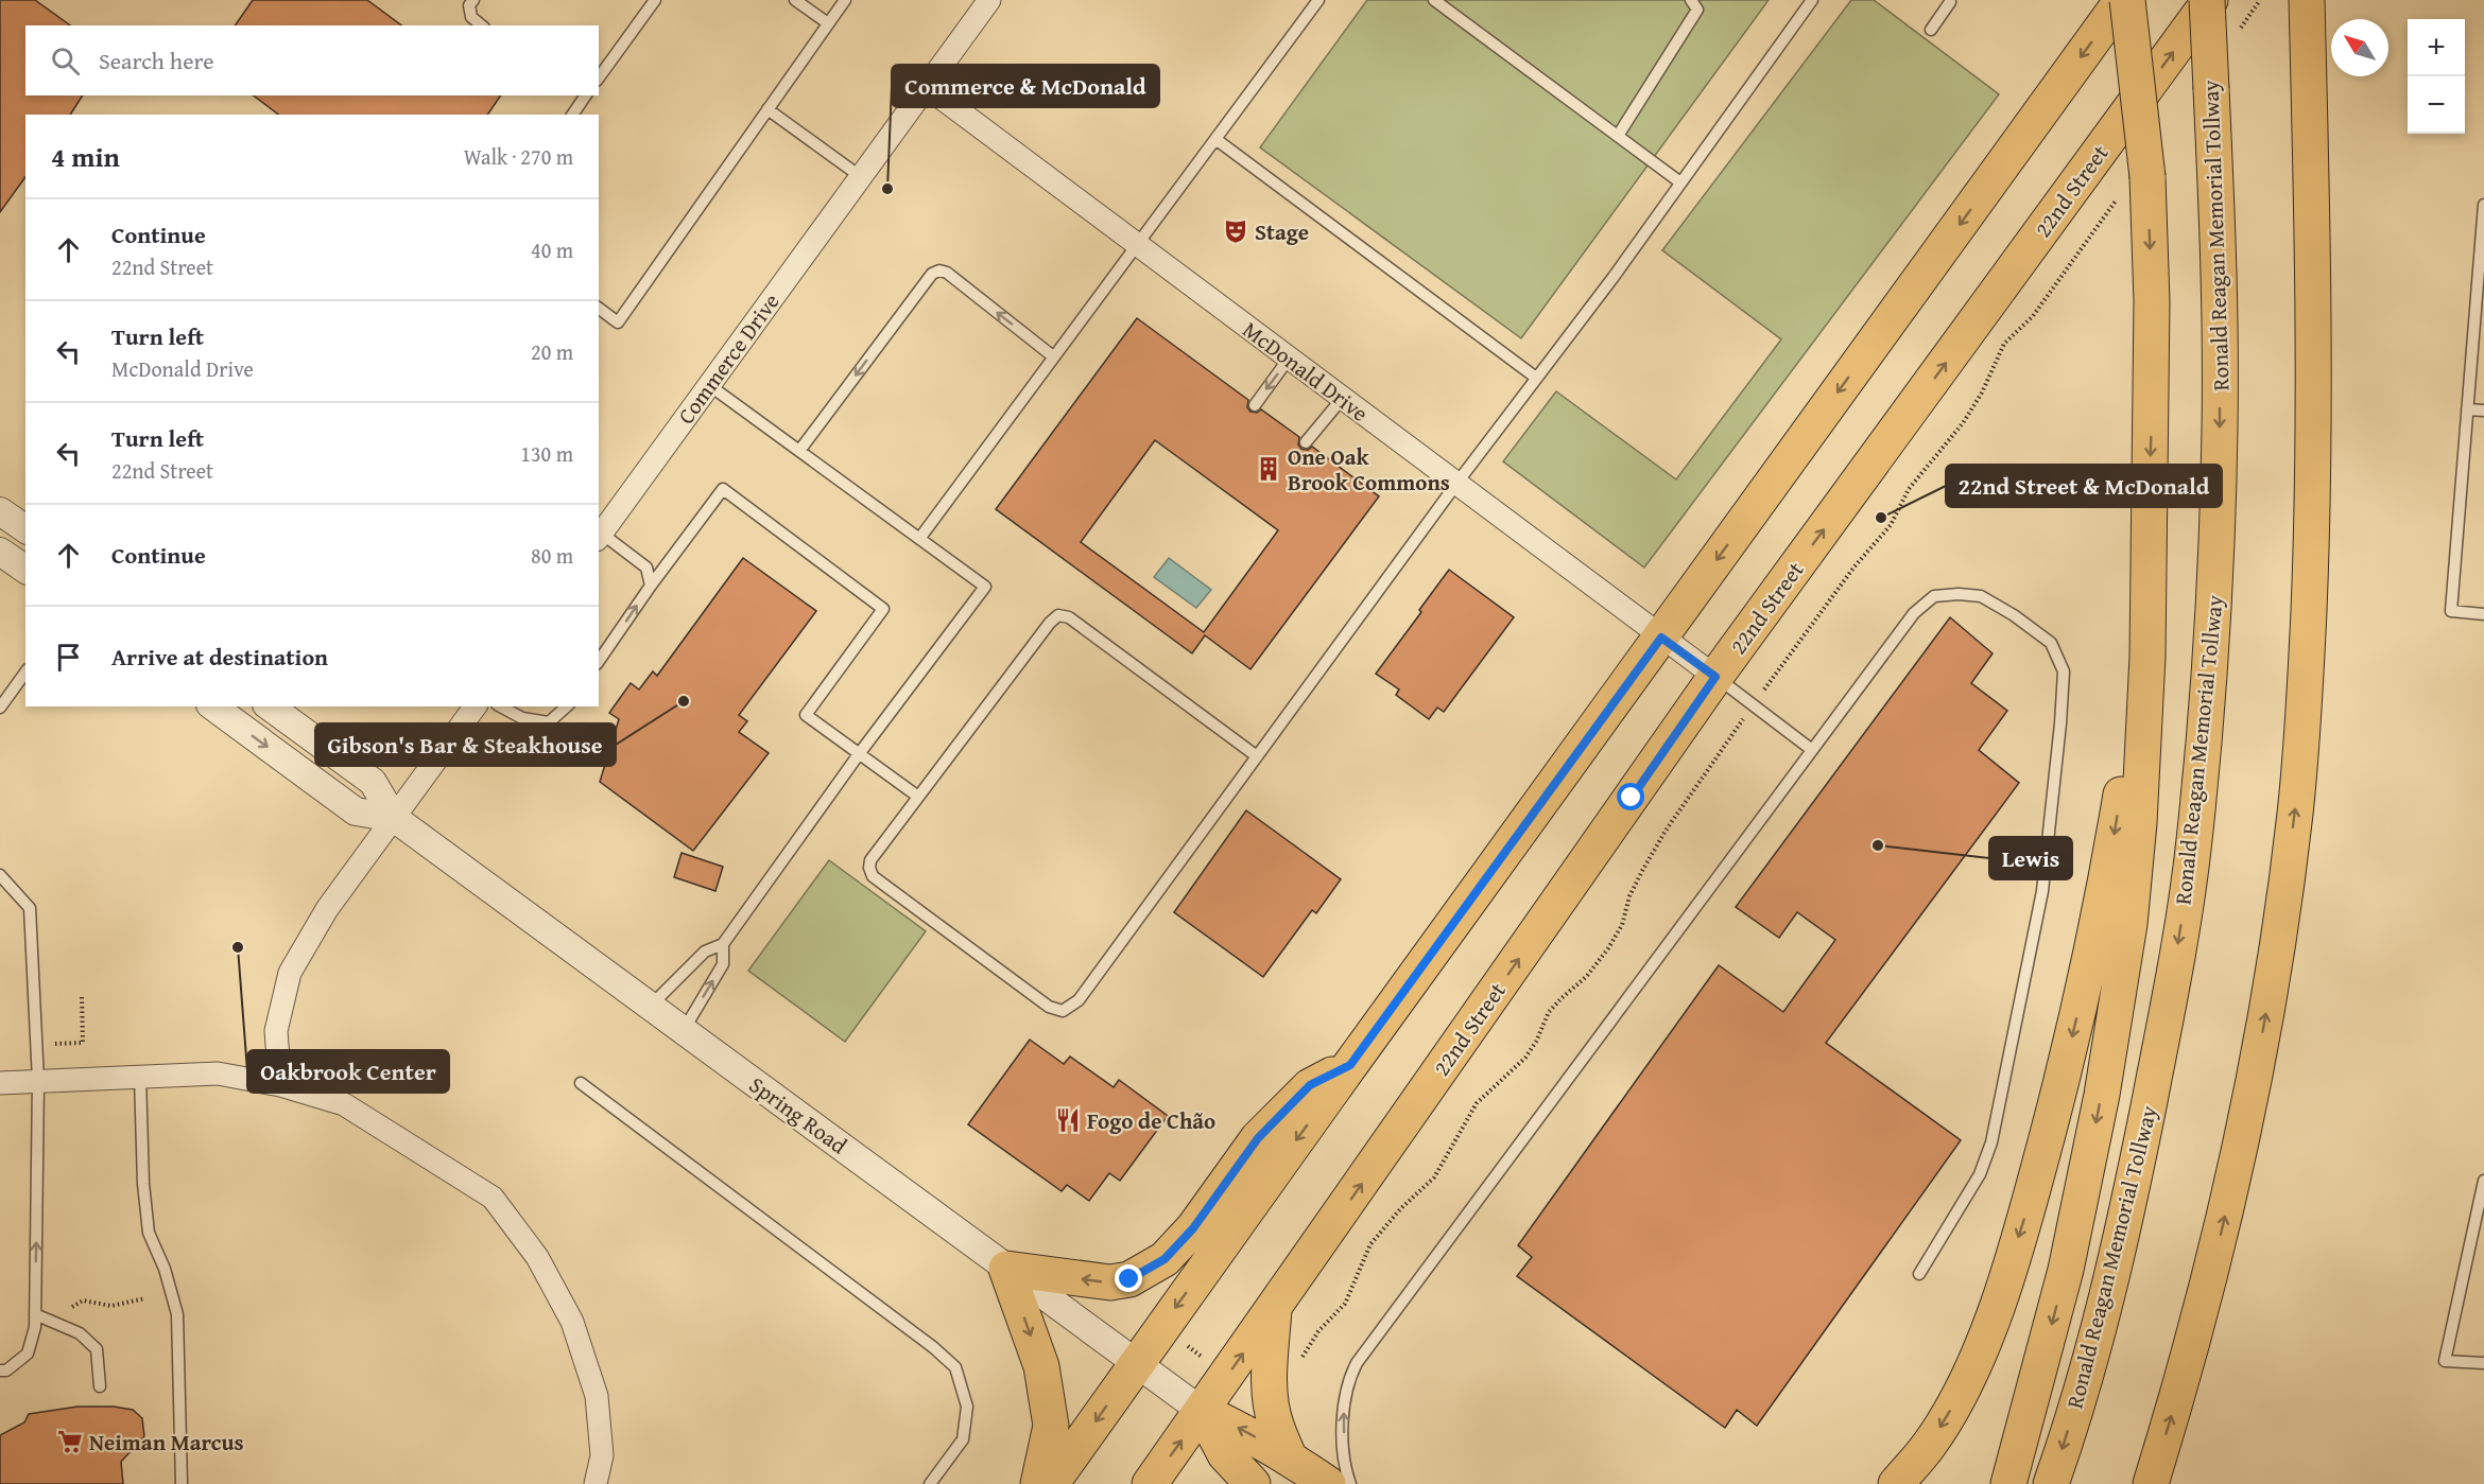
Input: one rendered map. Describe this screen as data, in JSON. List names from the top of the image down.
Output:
{
  "streets": {
    "main road": ["22nd Street", "Ronald Reagan Memorial Tollway"],
    "street": ["Commerce Drive", "McDonald Drive", "Spring Road"]
  },
  "crossings": [
    ["22nd Street", "Ronald Reagan Memorial Tollway"],
    ["22nd Street", "McDonald Drive"],
    ["22nd Street", "Spring Road"],
    ["Commerce Drive", "McDonald Drive"]
  ],
  "places": {
    "other": [
      "Commerce & McDonald",
      "22nd Street & McDonald",
      "Gibson's Bar & Steakhouse",
      "Lewis",
      "Oakbrook Center"
    ],
    "theatre": ["Stage"],
    "building": ["One Oak Brook Commons"],
    "restaurant": ["Fogo de Chão"],
    "supermarket": ["Neiman Marcus"]
  },
  "north": "top left",
  "page": {
    "map_buttons": ["+", "−"],
    "search": "Search here",
    "heading": ["4 min", "Walk · 270 m"],
    "list": [
      ["Continue", "22nd Street", "40 m"],
      ["Turn left", "McDonald Drive", "20 m"],
      ["Turn left", "22nd Street", "130 m"],
      ["Continue", "80 m"],
      "Arrive at destination"
    ]
  }
}
